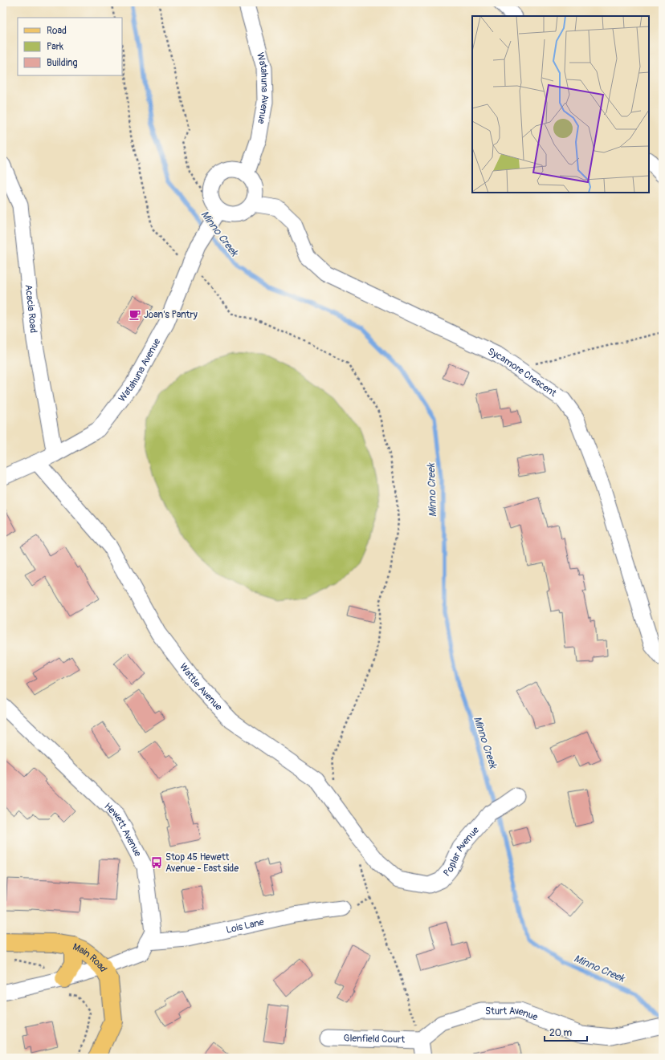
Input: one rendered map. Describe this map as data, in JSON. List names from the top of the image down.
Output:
{
  "streets": {
    "main road": ["Main Road"],
    "street": [
      "Watahuna Avenue",
      "Acacia Road",
      "Sycamore Crescent",
      "Wattle Avenue",
      "Hewett Avenue",
      "Poplar Avenue",
      "Lois Lane",
      "Sturt Avenue",
      "Glenfield Court"
    ]
  },
  "crossings": [
    ["Watahuna Avenue", "Acacia Road"],
    ["Watahuna Avenue", "Sycamore Crescent"],
    ["Watahuna Avenue", "Wattle Avenue"],
    ["Wattle Avenue", "Poplar Avenue"],
    ["Hewett Avenue", "Lois Lane"],
    ["Hewett Avenue", "Main Road"],
    ["Sturt Avenue", "Glenfield Court"]
  ],
  "water": ["Minno Creek"],
  "places": {
    "cafe": ["Joan's Pantry"],
    "bus stop": ["Stop 45 Hewett Avenue - East side"]
  },
  "legend": ["Road", "Park", "Building"],
  "scale_bar": "20 m"
}
